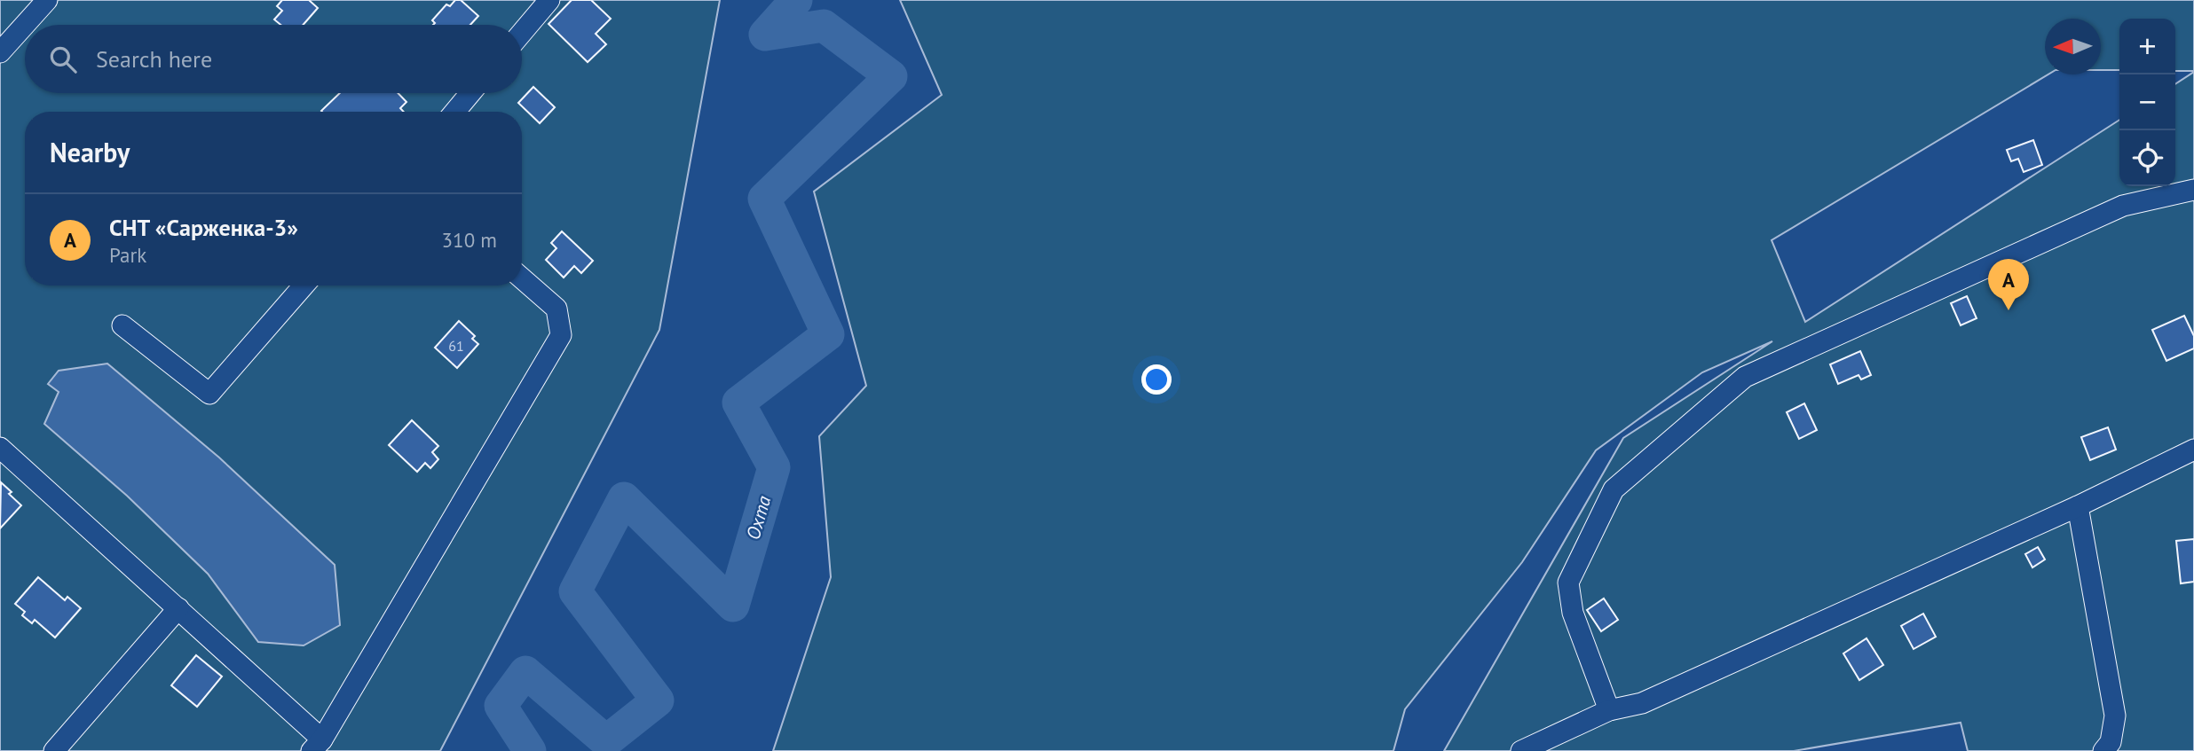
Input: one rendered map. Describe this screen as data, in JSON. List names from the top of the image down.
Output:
{
  "water": ["Охта"],
  "house_numbers": ["61"],
  "north": "left",
  "page": {
    "map_buttons": ["+", "−"],
    "search": "Search here",
    "heading": "Nearby",
    "list": [
      {
        "mark": "A",
        "name": "СНТ «Сарженка-3»",
        "note": "Park",
        "value": "310 m"
      }
    ],
    "pins": "A"
  }
}
